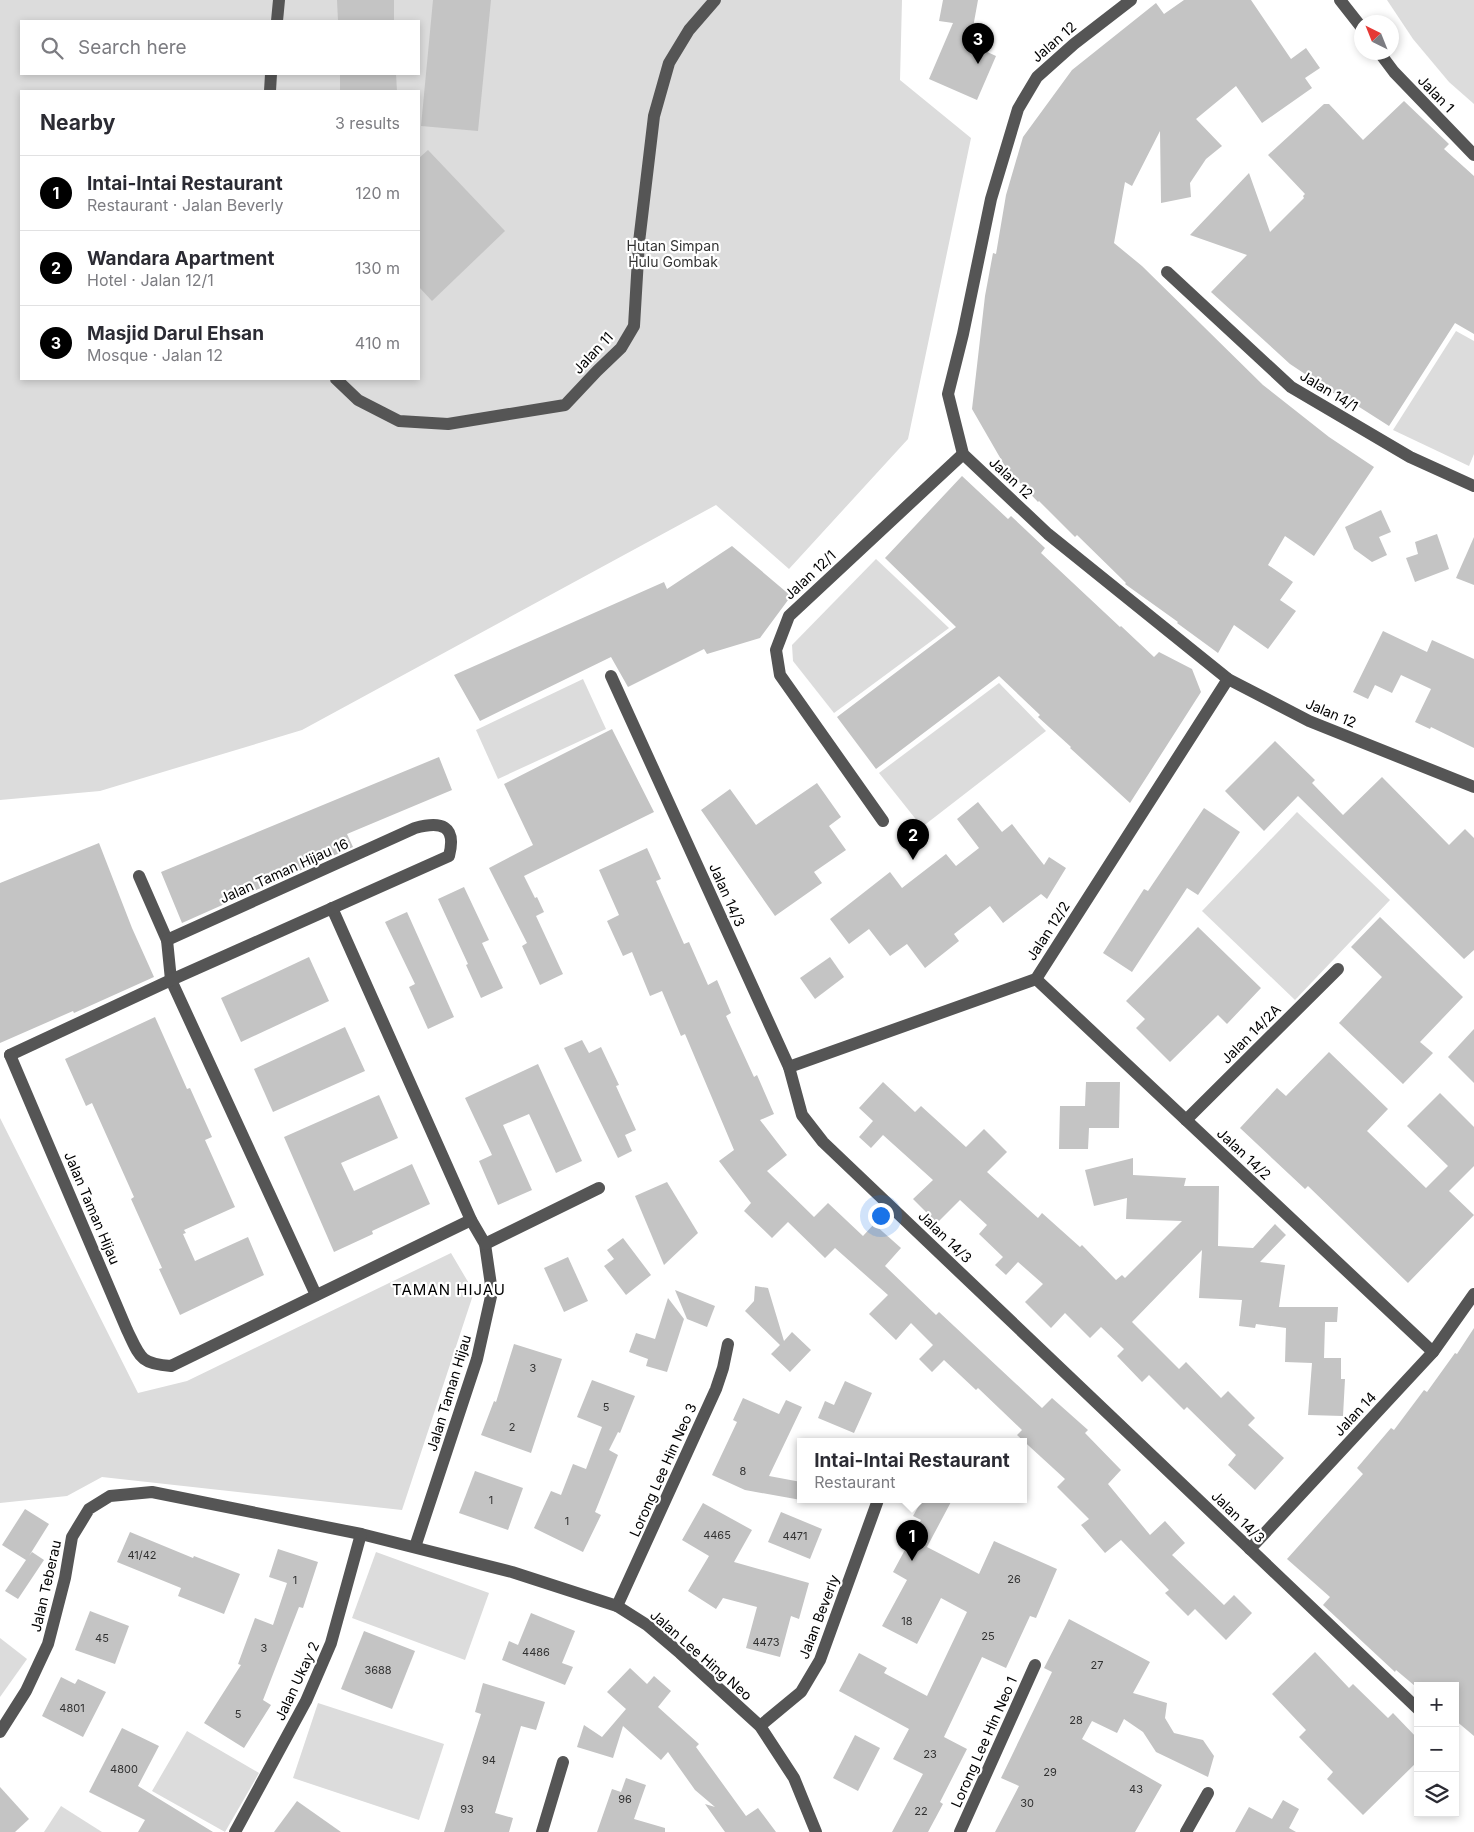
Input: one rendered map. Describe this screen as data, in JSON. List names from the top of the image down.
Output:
{
  "streets": {
    "street": [
      "Jalan 12",
      "Jalan 1",
      "Jalan 11",
      "Jalan 14/1",
      "Jalan 12/1",
      "Jalan Taman Hijau 16",
      "Jalan 14/3",
      "Jalan 12/2",
      "Jalan 14/2A",
      "Jalan 14/2",
      "Jalan Taman Hijau",
      "Jalan 14",
      "Lorong Lee Hin Neo 3",
      "Jalan Teberau",
      "Jalan Beverly",
      "Jalan Lee Hing Neo",
      "Jalan Ukay 2",
      "Lorong Lee Hin Neo 1"
    ]
  },
  "crossings": [
    ["Jalan 12", "Jalan 12/1"],
    ["Jalan 12", "Jalan 12/2"],
    ["Jalan Taman Hijau 16", "Jalan Taman Hijau"],
    ["Jalan 14/3", "Jalan 12/2"],
    ["Jalan 14/3", "Jalan 14"],
    ["Jalan 12/2", "Jalan 14/2"],
    ["Jalan 14/2A", "Jalan 14/2"],
    ["Jalan 14/2", "Jalan 14"],
    ["Jalan Taman Hijau", "Jalan Lee Hing Neo"],
    ["Lorong Lee Hin Neo 3", "Jalan Lee Hing Neo"],
    ["Jalan Teberau", "Jalan Lee Hing Neo"],
    ["Jalan Teberau", "Jalan Ukay 2"],
    ["Jalan Beverly", "Jalan Lee Hing Neo"],
    ["Jalan Lee Hing Neo", "Jalan Ukay 2"]
  ],
  "districts": ["TAMAN HIJAU"],
  "parks": ["Hutan Simpan Hulu Gombak"],
  "house_numbers": [
    "3",
    "5",
    "2",
    "8",
    "1",
    "1",
    "4465",
    "4471",
    "41/42",
    "26",
    "1",
    "18",
    "25",
    "45",
    "4473",
    "3",
    "4486",
    "27",
    "3688",
    "4801",
    "5",
    "28",
    "23",
    "94",
    "4800",
    "29",
    "43",
    "96",
    "30",
    "93",
    "22"
  ],
  "north": "top left",
  "page": {
    "search": "Search here",
    "pins": ["3", "2", "1"],
    "heading": ["Nearby", "3 results"],
    "list": [
      {
        "mark": "1",
        "name": "Intai-Intai Restaurant",
        "note": "Restaurant · Jalan Beverly",
        "value": "120 m"
      },
      {
        "mark": "2",
        "name": "Wandara Apartment",
        "note": "Hotel · Jalan 12/1",
        "value": "130 m"
      },
      {
        "mark": "3",
        "name": "Masjid Darul Ehsan",
        "note": "Mosque · Jalan 12",
        "value": "410 m"
      }
    ],
    "popup": ["Intai-Intai Restaurant", "Restaurant"],
    "map_buttons": ["+", "−"]
  }
}
